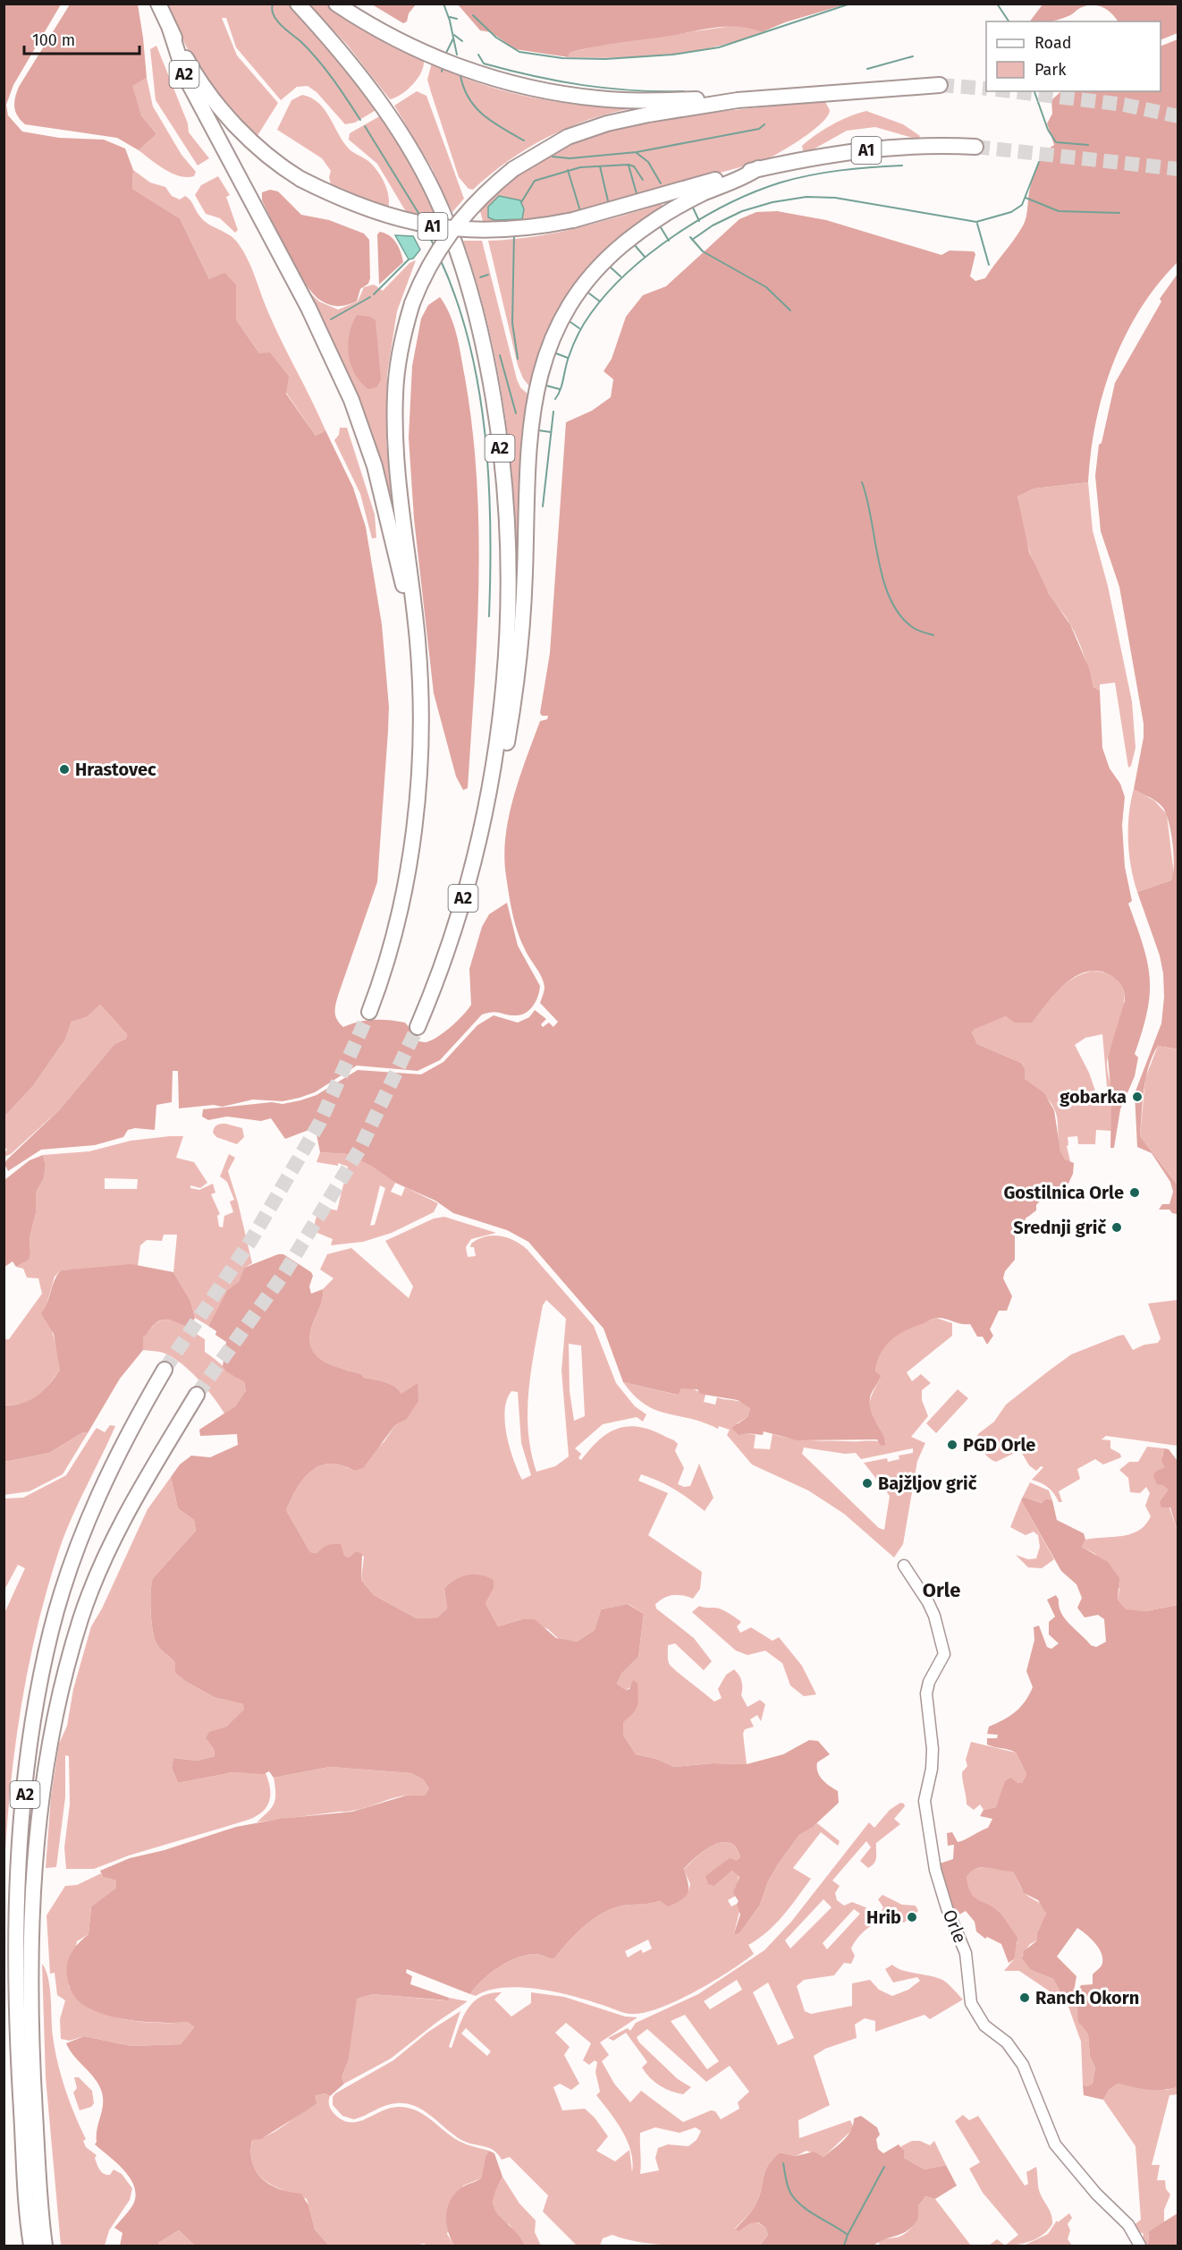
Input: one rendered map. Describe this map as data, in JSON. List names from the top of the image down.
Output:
{
  "streets": {
    "highway": ["A2", "A1"],
    "street": ["Orle"]
  },
  "crossings": [
    ["A2", "A1"]
  ],
  "districts": ["Orle"],
  "places": [
    "Hrastovec",
    "gobarka",
    "Gostilnica Orle",
    "Srednji grič",
    "PGD Orle",
    "Bajžljov grič",
    "Hrib",
    "Ranch Okorn"
  ],
  "legend": ["Road", "Park"],
  "scale_bar": "100 m"
}
